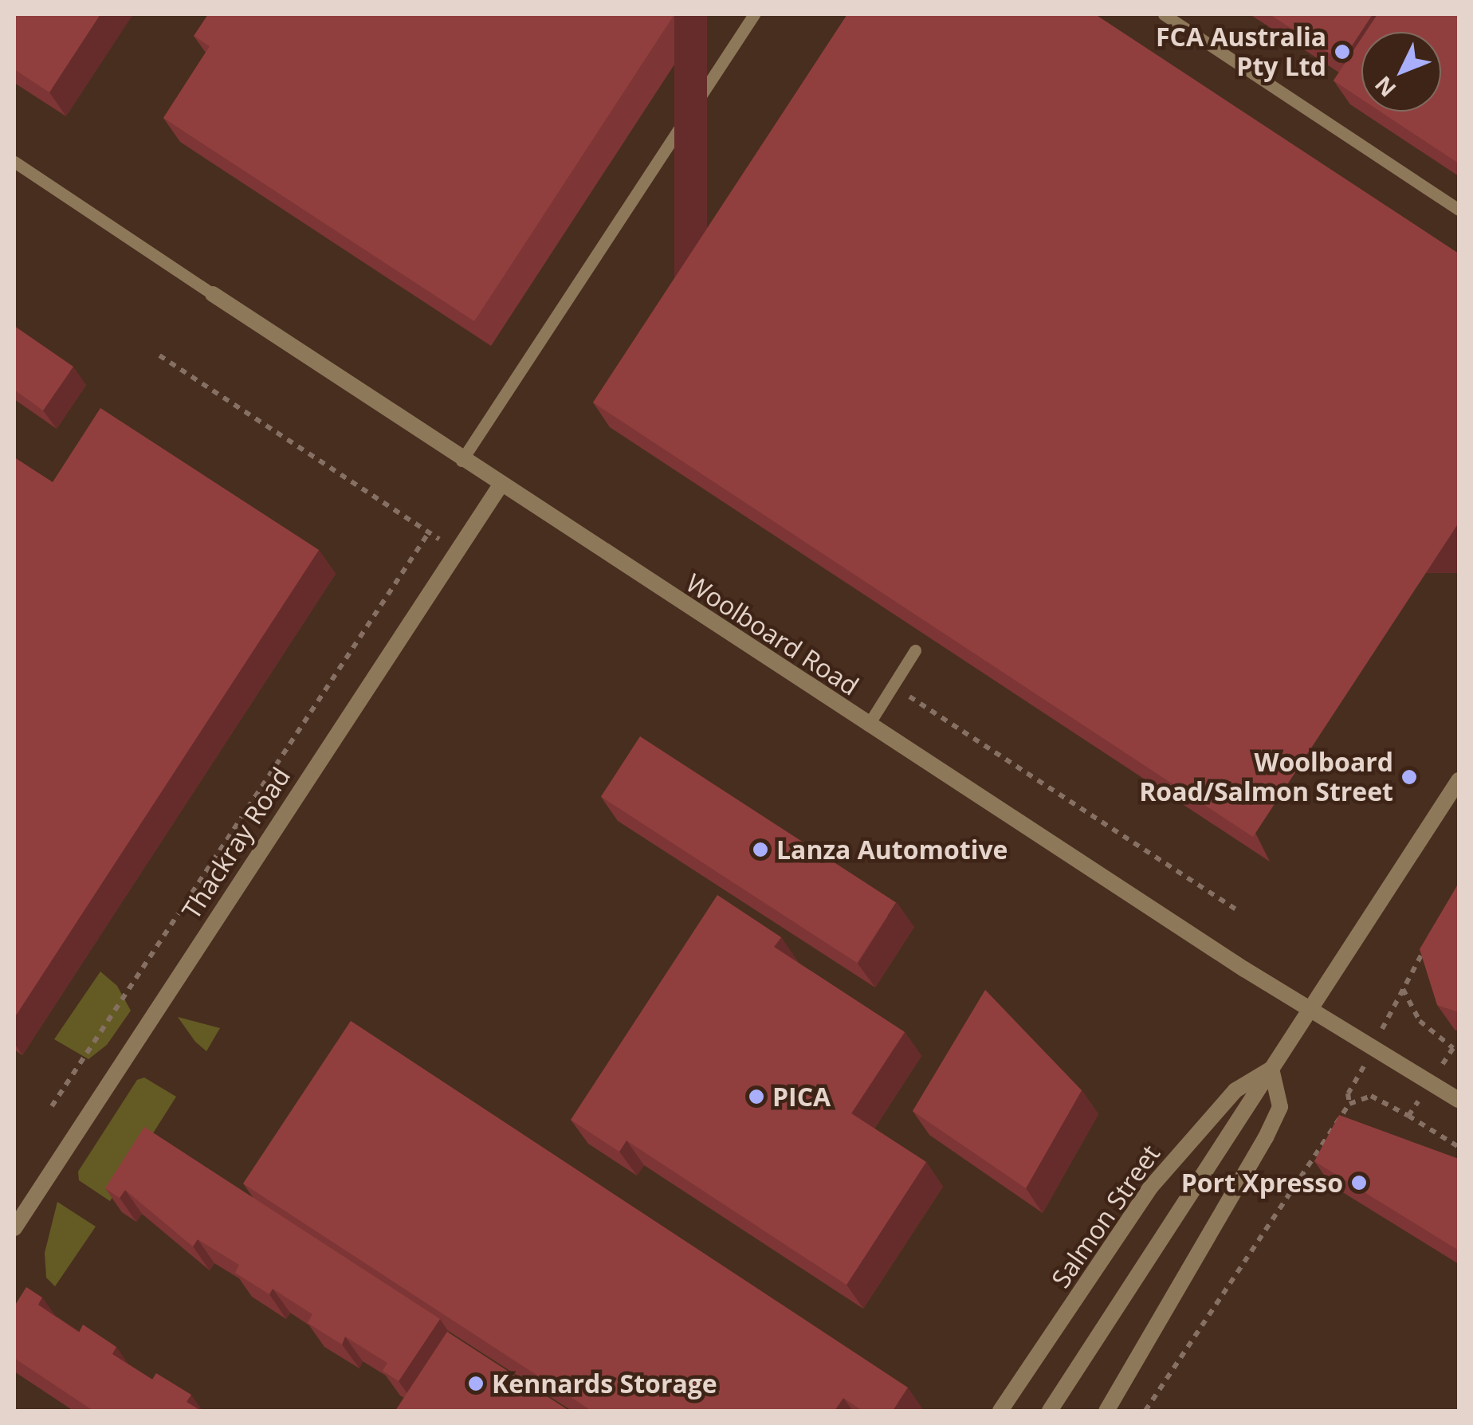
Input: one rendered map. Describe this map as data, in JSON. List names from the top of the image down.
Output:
{
  "streets": {
    "street": ["Woolboard Road", "Thackray Road", "Salmon Street"]
  },
  "crossings": [
    ["Woolboard Road", "Thackray Road"],
    ["Woolboard Road", "Salmon Street"]
  ],
  "places": [
    "FCA Australia Pty Ltd",
    "Woolboard Road/Salmon Street",
    "Lanza Automotive",
    "PICA",
    "Port Xpresso",
    "Kennards Storage"
  ],
  "north": "bottom left"
}
